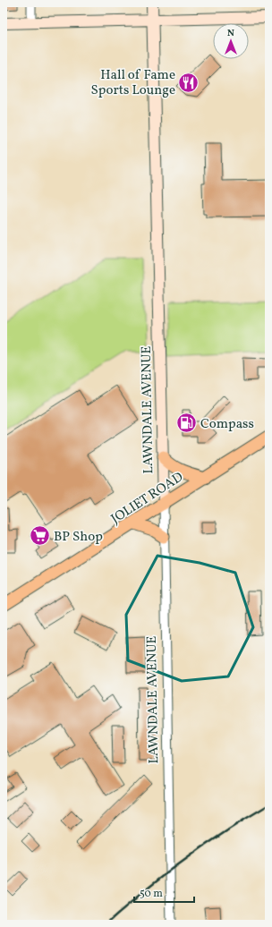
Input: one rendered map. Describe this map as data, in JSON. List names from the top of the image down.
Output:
{
  "streets": {
    "main road": ["JOLIET ROAD"],
    "street": ["LAWNDALE AVENUE"]
  },
  "crossings": [
    ["LAWNDALE AVENUE", "JOLIET ROAD"]
  ],
  "places": {
    "restaurant": ["Hall of Fame Sports Lounge"],
    "fuel station": ["Compass"],
    "supermarket": ["BP Shop"]
  },
  "scale_bar": "50 m",
  "north": "top"
}
